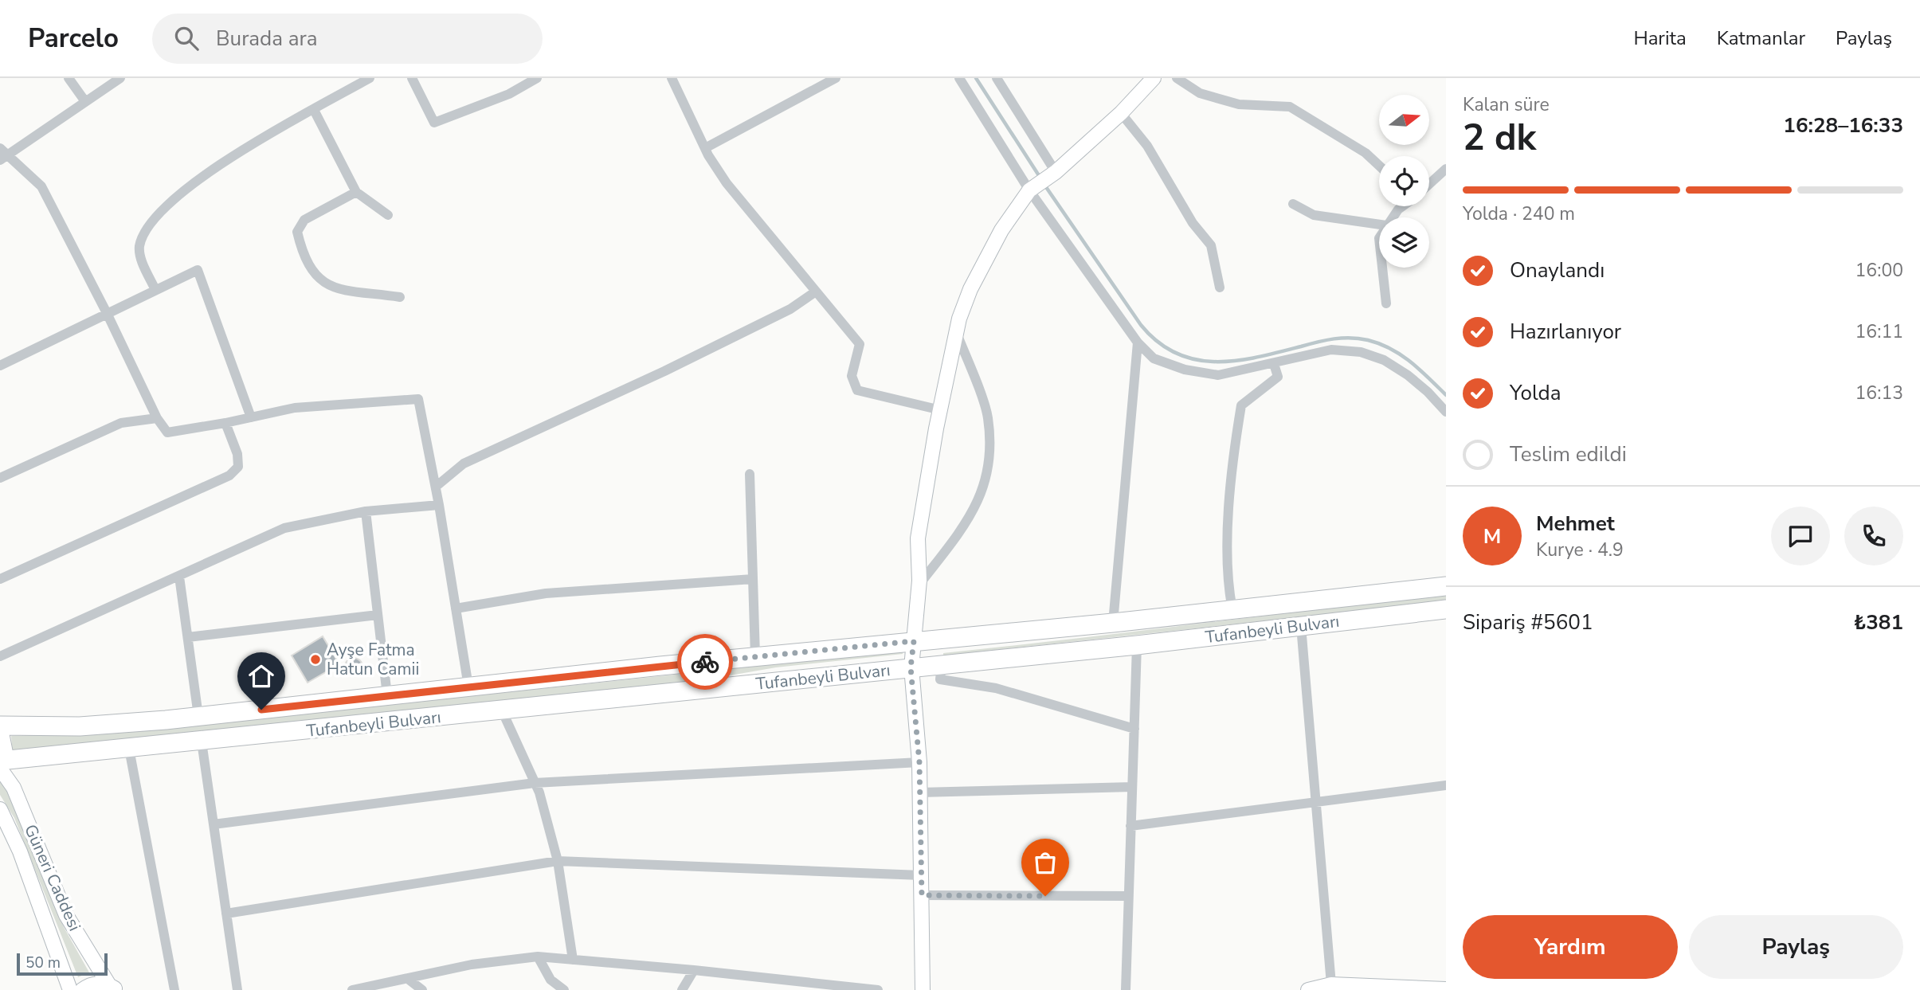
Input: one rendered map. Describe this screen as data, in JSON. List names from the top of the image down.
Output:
{
  "streets": {
    "highway": ["Tufanbeyli Bulvarı"],
    "street": ["Güneri Caddesi"]
  },
  "places": ["Ayşe Fatma Hatun Camii"],
  "scale_bar": "50 m",
  "north": "right",
  "page": {
    "header": "Parcelo",
    "search": "Burada ara",
    "nav": ["Harita", "Katmanlar", "Paylaş"],
    "heading": ["2 dk", "Kalan süre", "16:28–16:33"],
    "panel": [
      "Mehmet",
      "Kurye · 4.9",
      "Sipariş #5601",
      "₺381"
    ],
    "bar": "Yolda · 240 m",
    "list": [
      ["Onaylandı", "16:00"],
      ["Hazırlanıyor", "16:11"],
      ["Yolda", "16:13"],
      "Teslim edildi"
    ],
    "round": "M",
    "buttons": ["Yardım", "Paylaş"],
    "scale": "50 m"
  }
}
